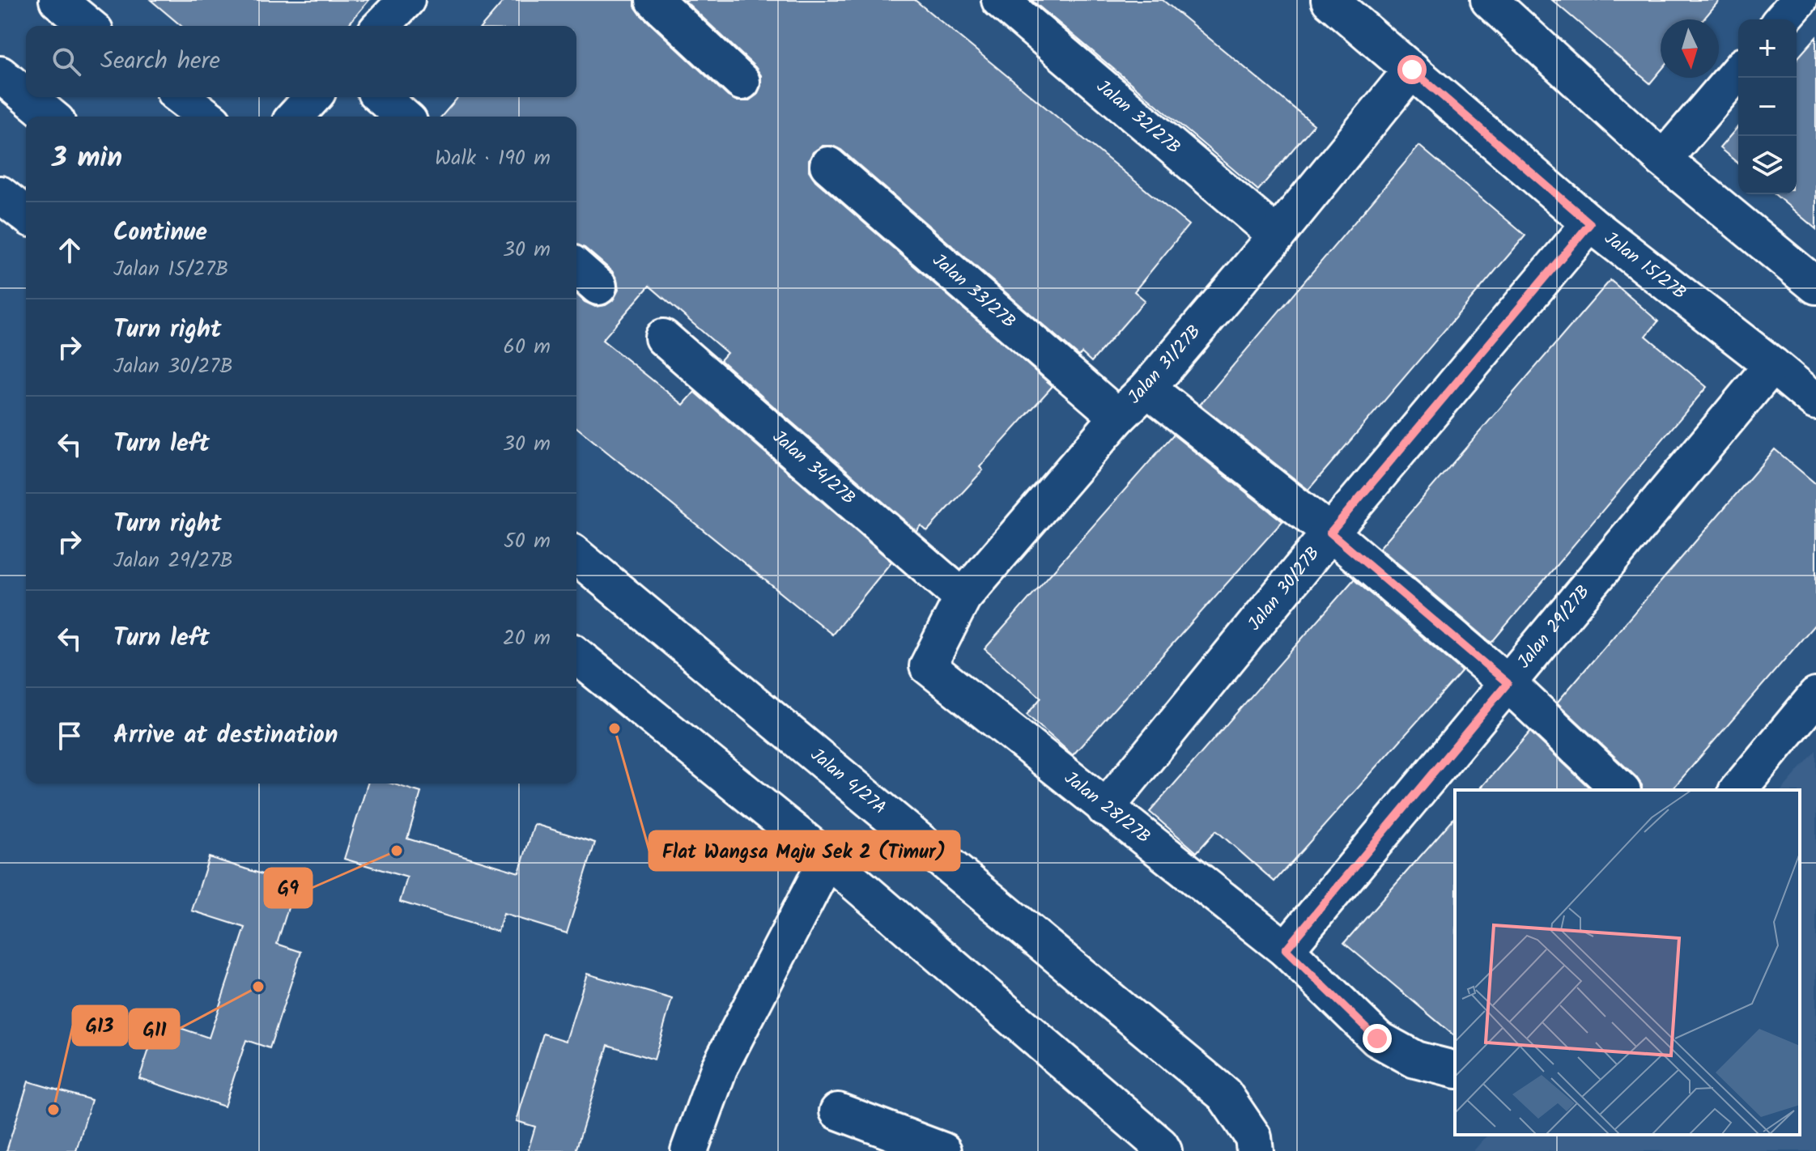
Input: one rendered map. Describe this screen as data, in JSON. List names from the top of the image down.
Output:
{
  "streets": {
    "street": [
      "Jalan 32/27B",
      "Jalan 15/27B",
      "Jalan 33/27B",
      "Jalan 31/27B",
      "Jalan 34/27B",
      "Jalan 30/27B",
      "Jalan 29/27B",
      "Jalan 4/27A",
      "Jalan 28/27B"
    ]
  },
  "crossings": [
    ["Jalan 32/27B", "Jalan 31/27B"],
    ["Jalan 15/27B", "Jalan 31/27B"],
    ["Jalan 15/27B", "Jalan 30/27B"],
    ["Jalan 15/27B", "Jalan 29/27B"],
    ["Jalan 33/27B", "Jalan 31/27B"],
    ["Jalan 31/27B", "Jalan 34/27B"],
    ["Jalan 31/27B", "Jalan 28/27B"],
    ["Jalan 30/27B", "Jalan 28/27B"],
    ["Jalan 29/27B", "Jalan 28/27B"]
  ],
  "places": [
    "Flat Wangsa Maju Sek 2 (Timur)",
    "G9",
    "G11",
    "G13"
  ],
  "north": "bottom",
  "page": {
    "map_buttons": ["+", "−"],
    "search": "Search here",
    "heading": ["3 min", "Walk · 190 m"],
    "list": [
      ["Continue", "Jalan 15/27B", "30 m"],
      ["Turn right", "Jalan 30/27B", "60 m"],
      ["Turn left", "30 m"],
      ["Turn right", "Jalan 29/27B", "50 m"],
      ["Turn left", "20 m"],
      "Arrive at destination"
    ]
  }
}
